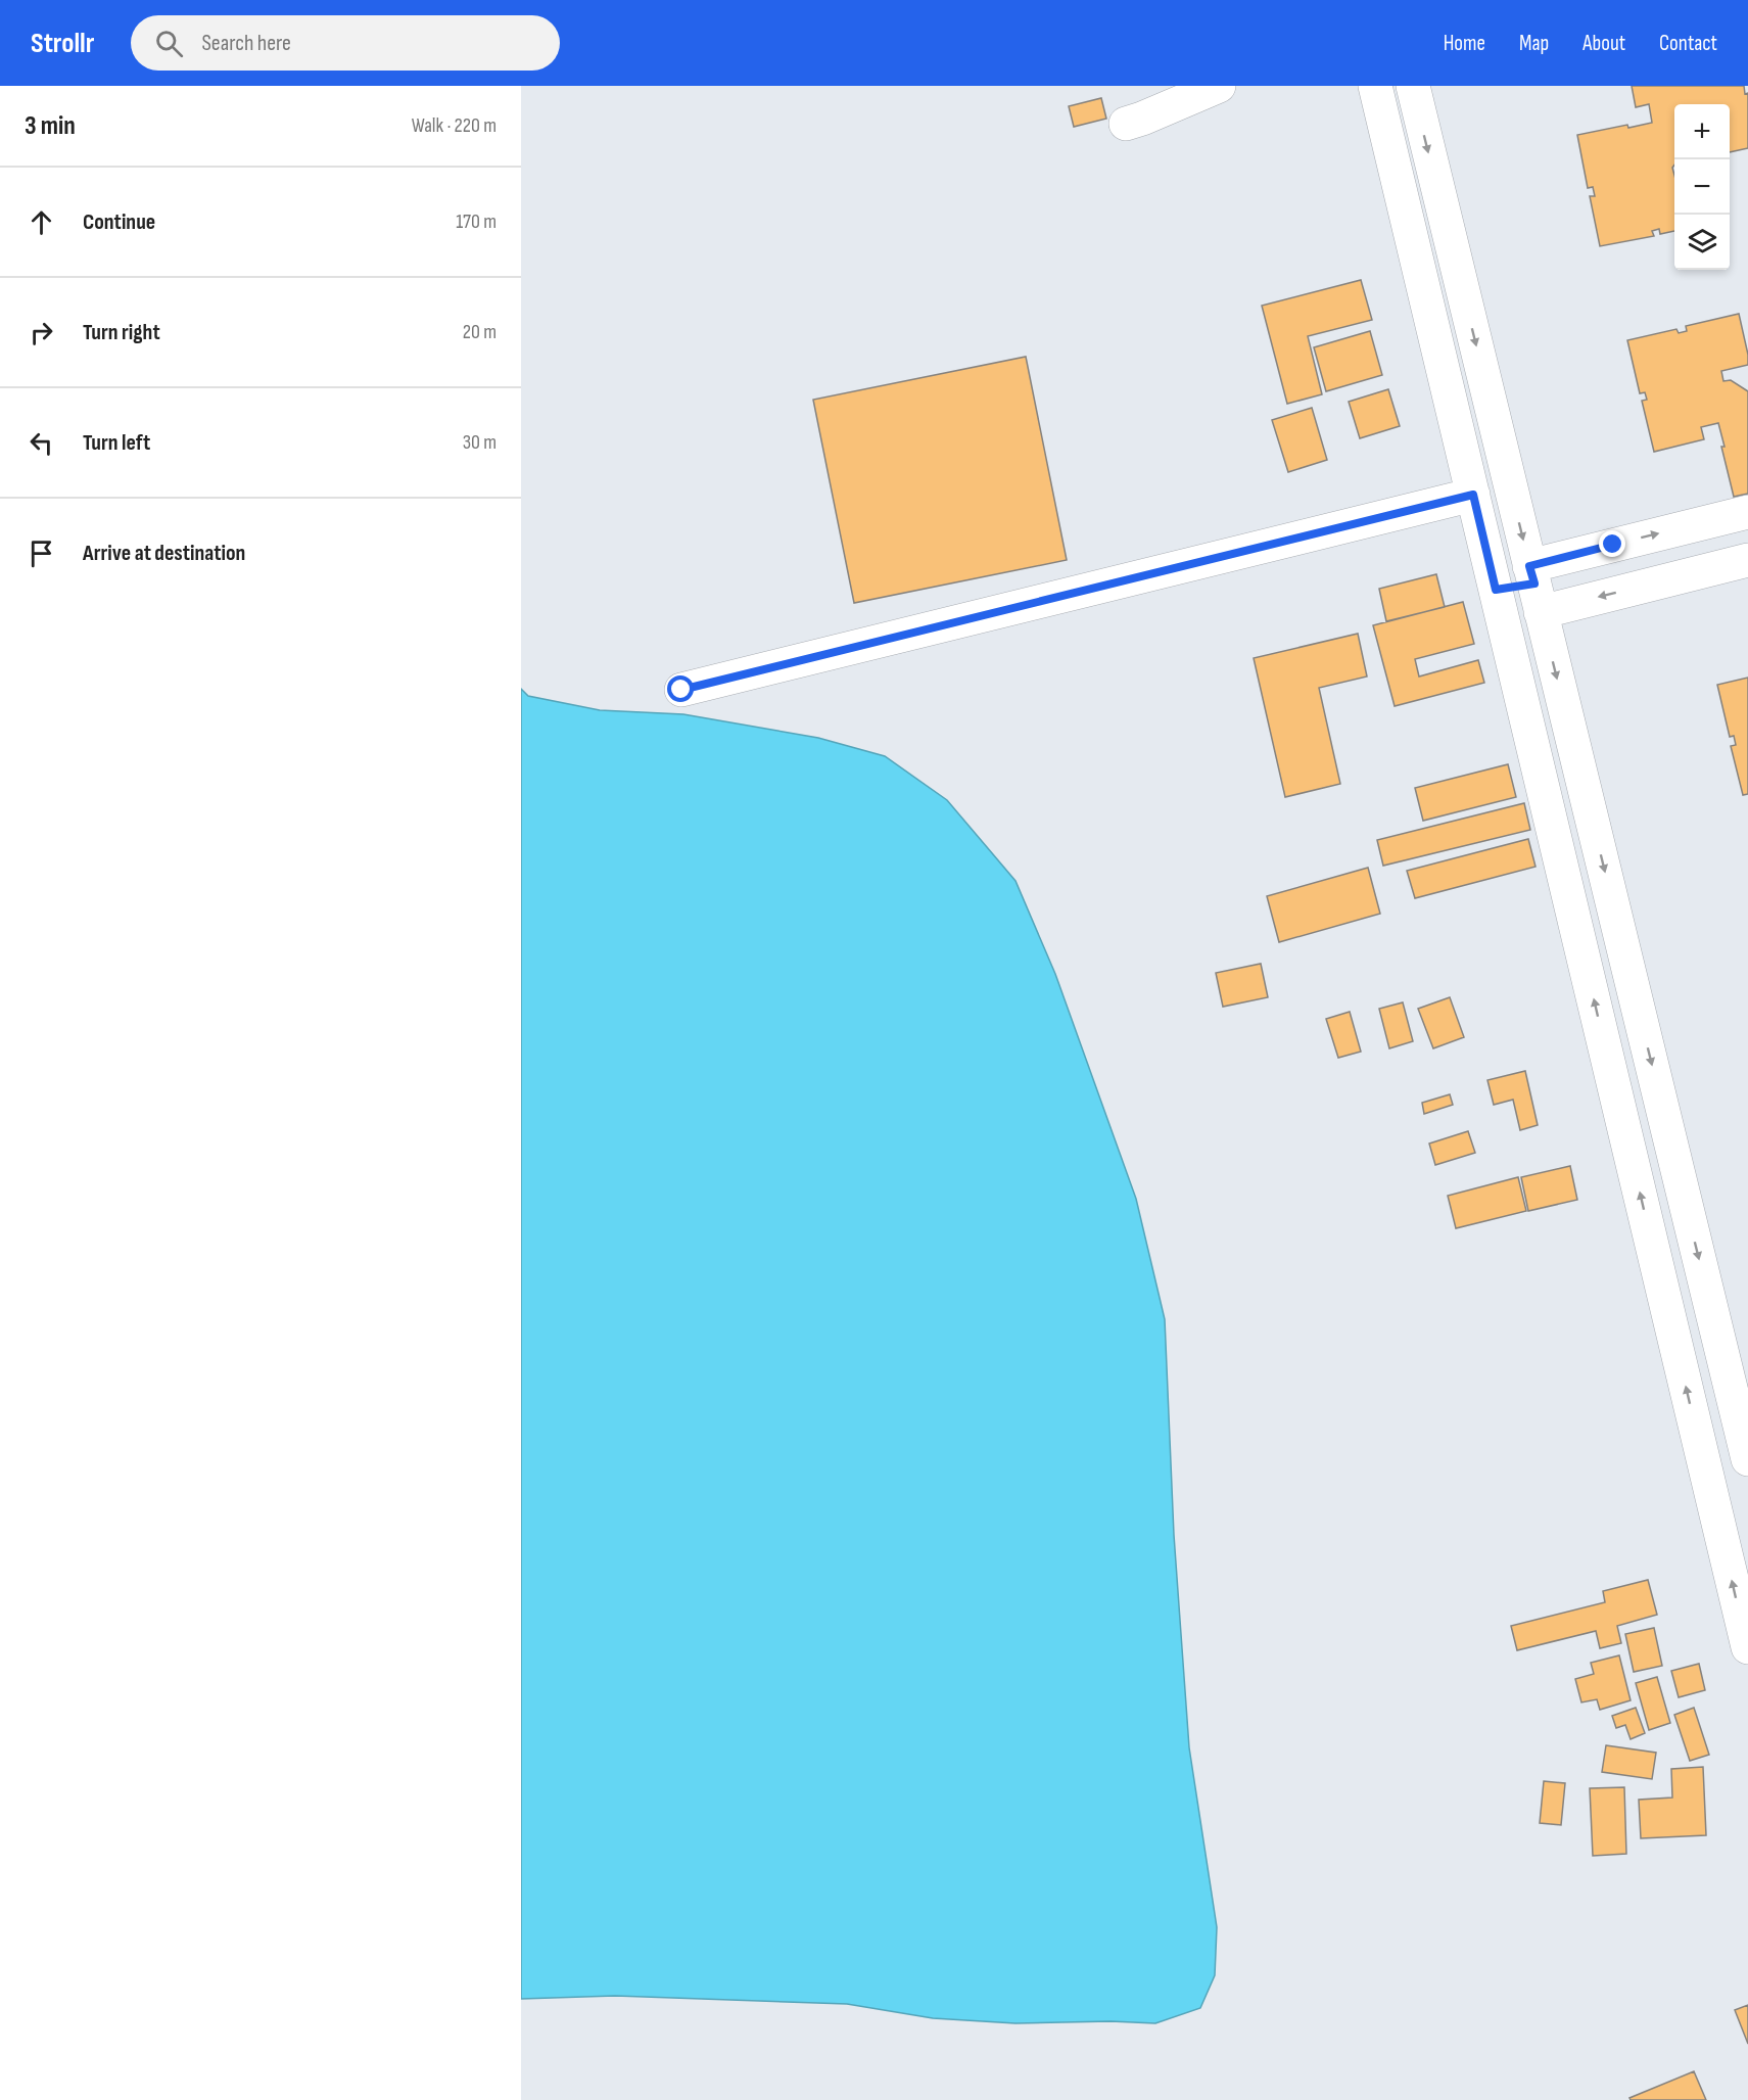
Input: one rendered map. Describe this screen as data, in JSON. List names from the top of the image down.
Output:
{
  "page": {
    "header": "Strollr",
    "search": "Search here",
    "nav": [
      "Home",
      "Map",
      "About",
      "Contact"
    ],
    "heading": ["3 min", "Walk · 220 m"],
    "map_buttons": ["+", "−"],
    "list": [
      ["Continue", "170 m"],
      ["Turn right", "20 m"],
      ["Turn left", "30 m"],
      "Arrive at destination"
    ]
  }
}
